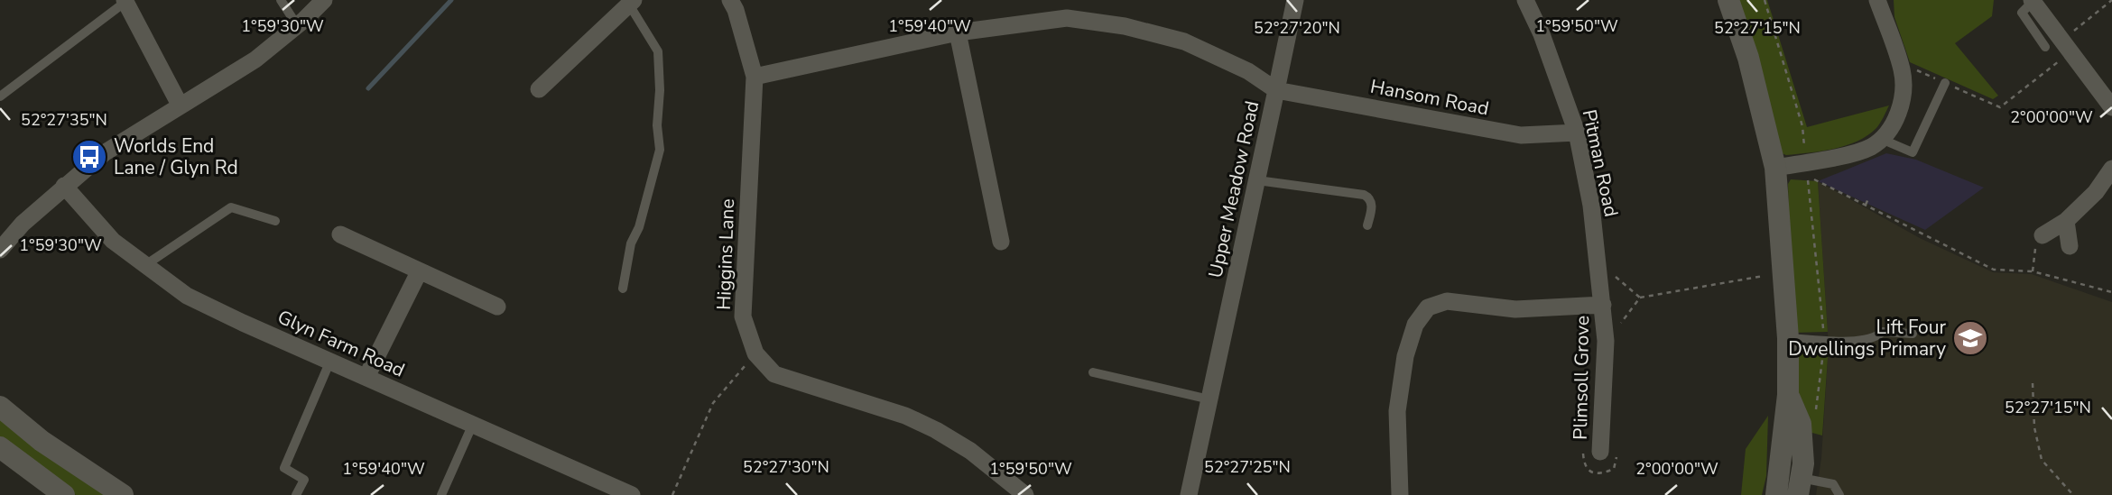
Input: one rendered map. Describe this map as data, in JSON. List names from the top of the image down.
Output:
{
  "streets": {
    "street": [
      "Hansom Road",
      "Pitman Road",
      "Upper Meadow Road",
      "Higgins Lane",
      "Glyn Farm Road",
      "Plimsoll Grove"
    ]
  },
  "crossings": [
    ["Hansom Road", "Pitman Road"],
    ["Hansom Road", "Upper Meadow Road"],
    ["Pitman Road", "Plimsoll Grove"],
    ["Upper Meadow Road", "Higgins Lane"]
  ],
  "places": {
    "bus stop": ["Worlds End Lane / Glyn Rd"],
    "school or university": ["Lift Four Dwellings Primary"]
  },
  "coordinates": [
    "1°59'30\"W",
    "1°59'40\"W",
    "1°59'50\"W",
    "52°27'20\"N",
    "52°27'15\"N",
    "2°00'00\"W",
    "52°27'35\"N",
    "52°27'30\"N",
    "52°27'25\"N"
  ]
}
